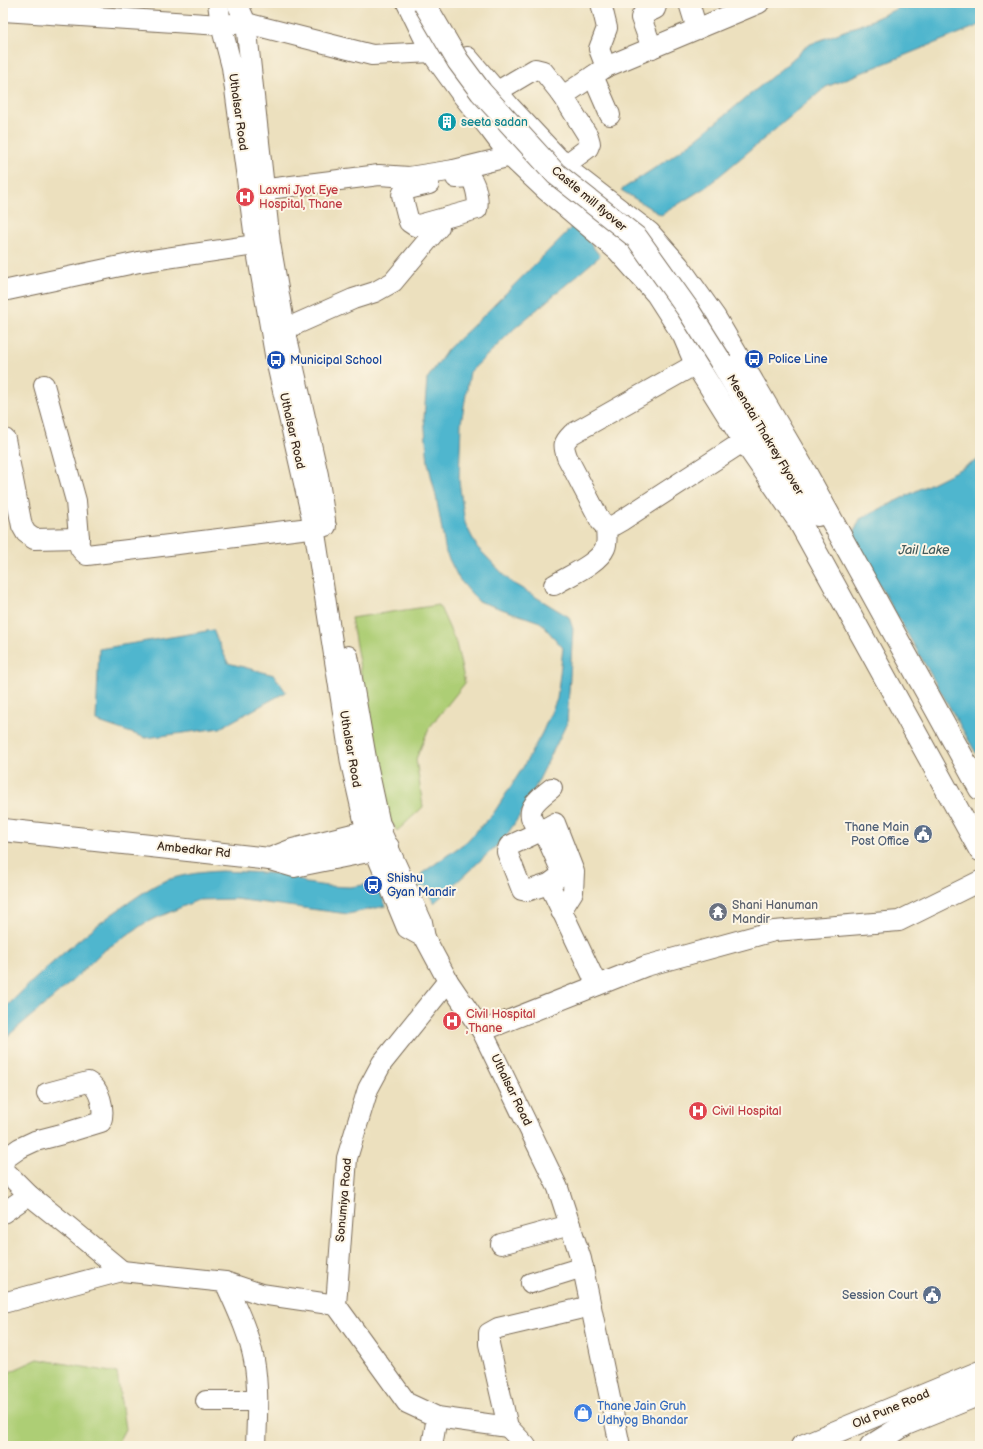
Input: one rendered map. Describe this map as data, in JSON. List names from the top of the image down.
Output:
{
  "streets": {
    "main road": [
      "Castle mill flyover",
      "Meenatai Thakrey Flyover",
      "Ambedkar Rd",
      "Old Pune Road"
    ],
    "street": ["Uthalsar Road", "Sonumiya Road"]
  },
  "crossings": [
    ["Uthalsar Road", "Ambedkar Rd"],
    ["Uthalsar Road", "Sonumiya Road"],
    ["Castle mill flyover", "Meenatai Thakrey Flyover"]
  ],
  "water": ["Jail Lake"],
  "places": {
    "building": ["seeta sadan"],
    "hospital": ["Laxmi Jyot Eye Hospital, Thane", "Civil Hospital ,Thane", "Civil Hospital"],
    "bus stop": ["Police Line", "Municipal School", "Shishu Gyan Mandir"],
    "public building": ["Thane Main Post Office", "Session Court"],
    "temple": ["Shani Hanuman Mandir"],
    "shop": ["Thane Jain Gruh Udhyog Bhandar"]
  }
}
